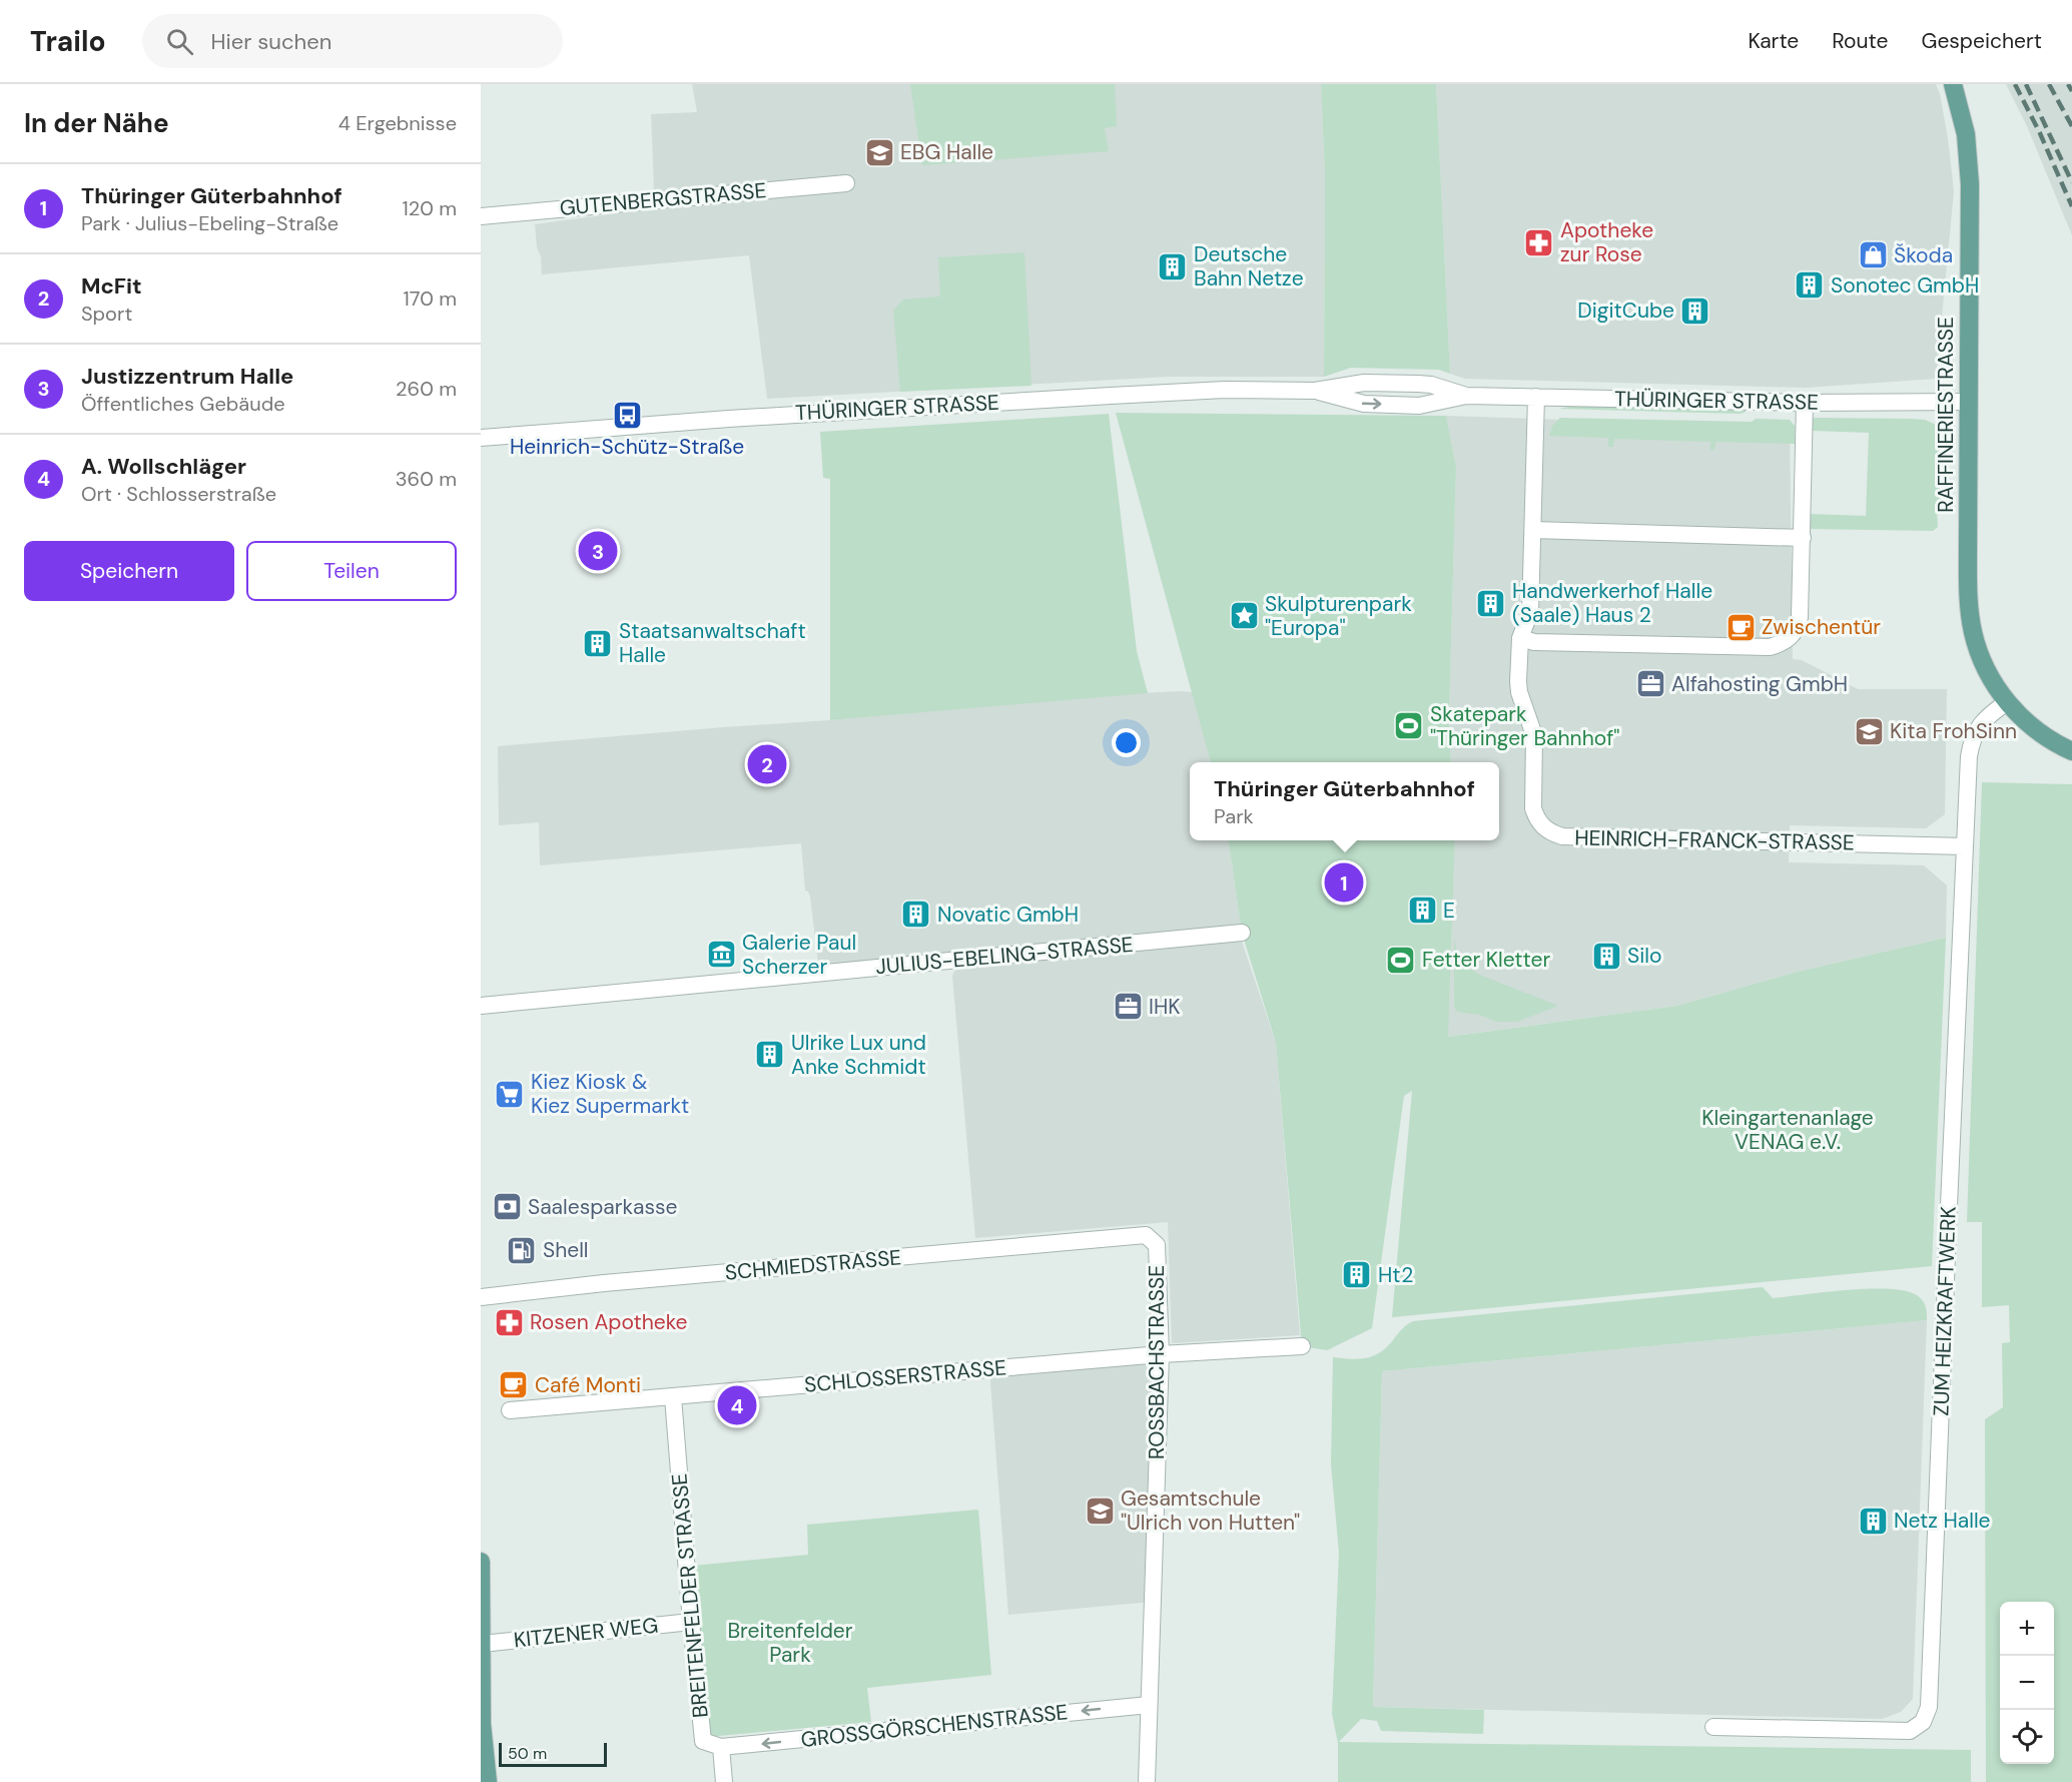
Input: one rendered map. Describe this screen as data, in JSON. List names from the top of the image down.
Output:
{
  "streets": {
    "main road": ["RAFFINERIESTRASSE"],
    "street": [
      "GUTENBERGSTRASSE",
      "THÜRINGER STRASSE",
      "HEINRICH-FRANCK-STRASSE",
      "JULIUS-EBELING-STRASSE",
      "SCHMIEDSTRASSE",
      "ZUM HEIZKRAFTWERK",
      "ROSSBACHSTRASSE",
      "SCHLOSSERSTRASSE",
      "BREITENFELDER STRASSE",
      "KITZENER WEG",
      "GROSSGÖRSCHENSTRASSE"
    ]
  },
  "crossings": [
    ["THÜRINGER STRASSE", "RAFFINERIESTRASSE"],
    ["THÜRINGER STRASSE", "HEINRICH-FRANCK-STRASSE"],
    ["RAFFINERIESTRASSE", "ZUM HEIZKRAFTWERK"],
    ["HEINRICH-FRANCK-STRASSE", "ZUM HEIZKRAFTWERK"],
    ["SCHMIEDSTRASSE", "ROSSBACHSTRASSE"],
    ["ROSSBACHSTRASSE", "SCHLOSSERSTRASSE"],
    ["ROSSBACHSTRASSE", "GROSSGÖRSCHENSTRASSE"],
    ["SCHLOSSERSTRASSE", "BREITENFELDER STRASSE"],
    ["BREITENFELDER STRASSE", "KITZENER WEG"],
    ["BREITENFELDER STRASSE", "GROSSGÖRSCHENSTRASSE"]
  ],
  "one_way": ["GROSSGÖRSCHENSTRASSE"],
  "parks": ["Kleingartenanlage VENAG e.V.", "Breitenfelder Park"],
  "places": {
    "school or university": ["EBG Halle", "Kita FrohSinn", "Gesamtschule \"Ulrich von Hutten\""],
    "pharmacy": ["Apotheke zur Rose", "Rosen Apotheke"],
    "shop": ["Škoda"],
    "building": [
      "Deutsche Bahn Netze",
      "Sonotec GmbH",
      "DigitCube",
      "Handwerkerhof Halle (Saale) Haus 2",
      "Staatsanwaltschaft Halle",
      "E",
      "Novatic GmbH",
      "Silo",
      "Ulrike Lux und Anke Schmidt",
      "Ht2",
      "Netz Halle"
    ],
    "bus stop": ["Heinrich-Schütz-Straße"],
    "place": ["Skulpturenpark \"Europa\""],
    "cafe": ["Zwischentür", "Café Monti"],
    "office": ["Alfahosting GmbH", "IHK"],
    "sports": ["Skatepark \"Thüringer Bahnhof\"", "Fetter Kletter"],
    "museum": ["Galerie Paul Scherzer"],
    "supermarket": ["Kiez Kiosk & Kiez Supermarkt"],
    "bank": ["Saalesparkasse"],
    "fuel station": ["Shell"]
  },
  "scale_bar": "50 m",
  "page": {
    "header": "Trailo",
    "search": "Hier suchen",
    "nav": ["Karte", "Route", "Gespeichert"],
    "heading": ["In der Nähe", "4 Ergebnisse"],
    "list": [
      {
        "mark": "1",
        "name": "Thüringer Güterbahnhof",
        "note": "Park · Julius-Ebeling-Straße",
        "value": "120 m"
      },
      {
        "mark": "2",
        "name": "McFit",
        "note": "Sport",
        "value": "170 m"
      },
      {
        "mark": "3",
        "name": "Justizzentrum Halle",
        "note": "Öffentliches Gebäude",
        "value": "260 m"
      },
      {
        "mark": "4",
        "name": "A. Wollschläger",
        "note": "Ort · Schlosserstraße",
        "value": "360 m"
      }
    ],
    "buttons": ["Speichern", "Teilen"],
    "pins": [
      "3",
      "2",
      "1",
      "4"
    ],
    "popup": ["Thüringer Güterbahnhof", "Park"],
    "map_buttons": ["+", "−"],
    "scale": "50 m"
  }
}
